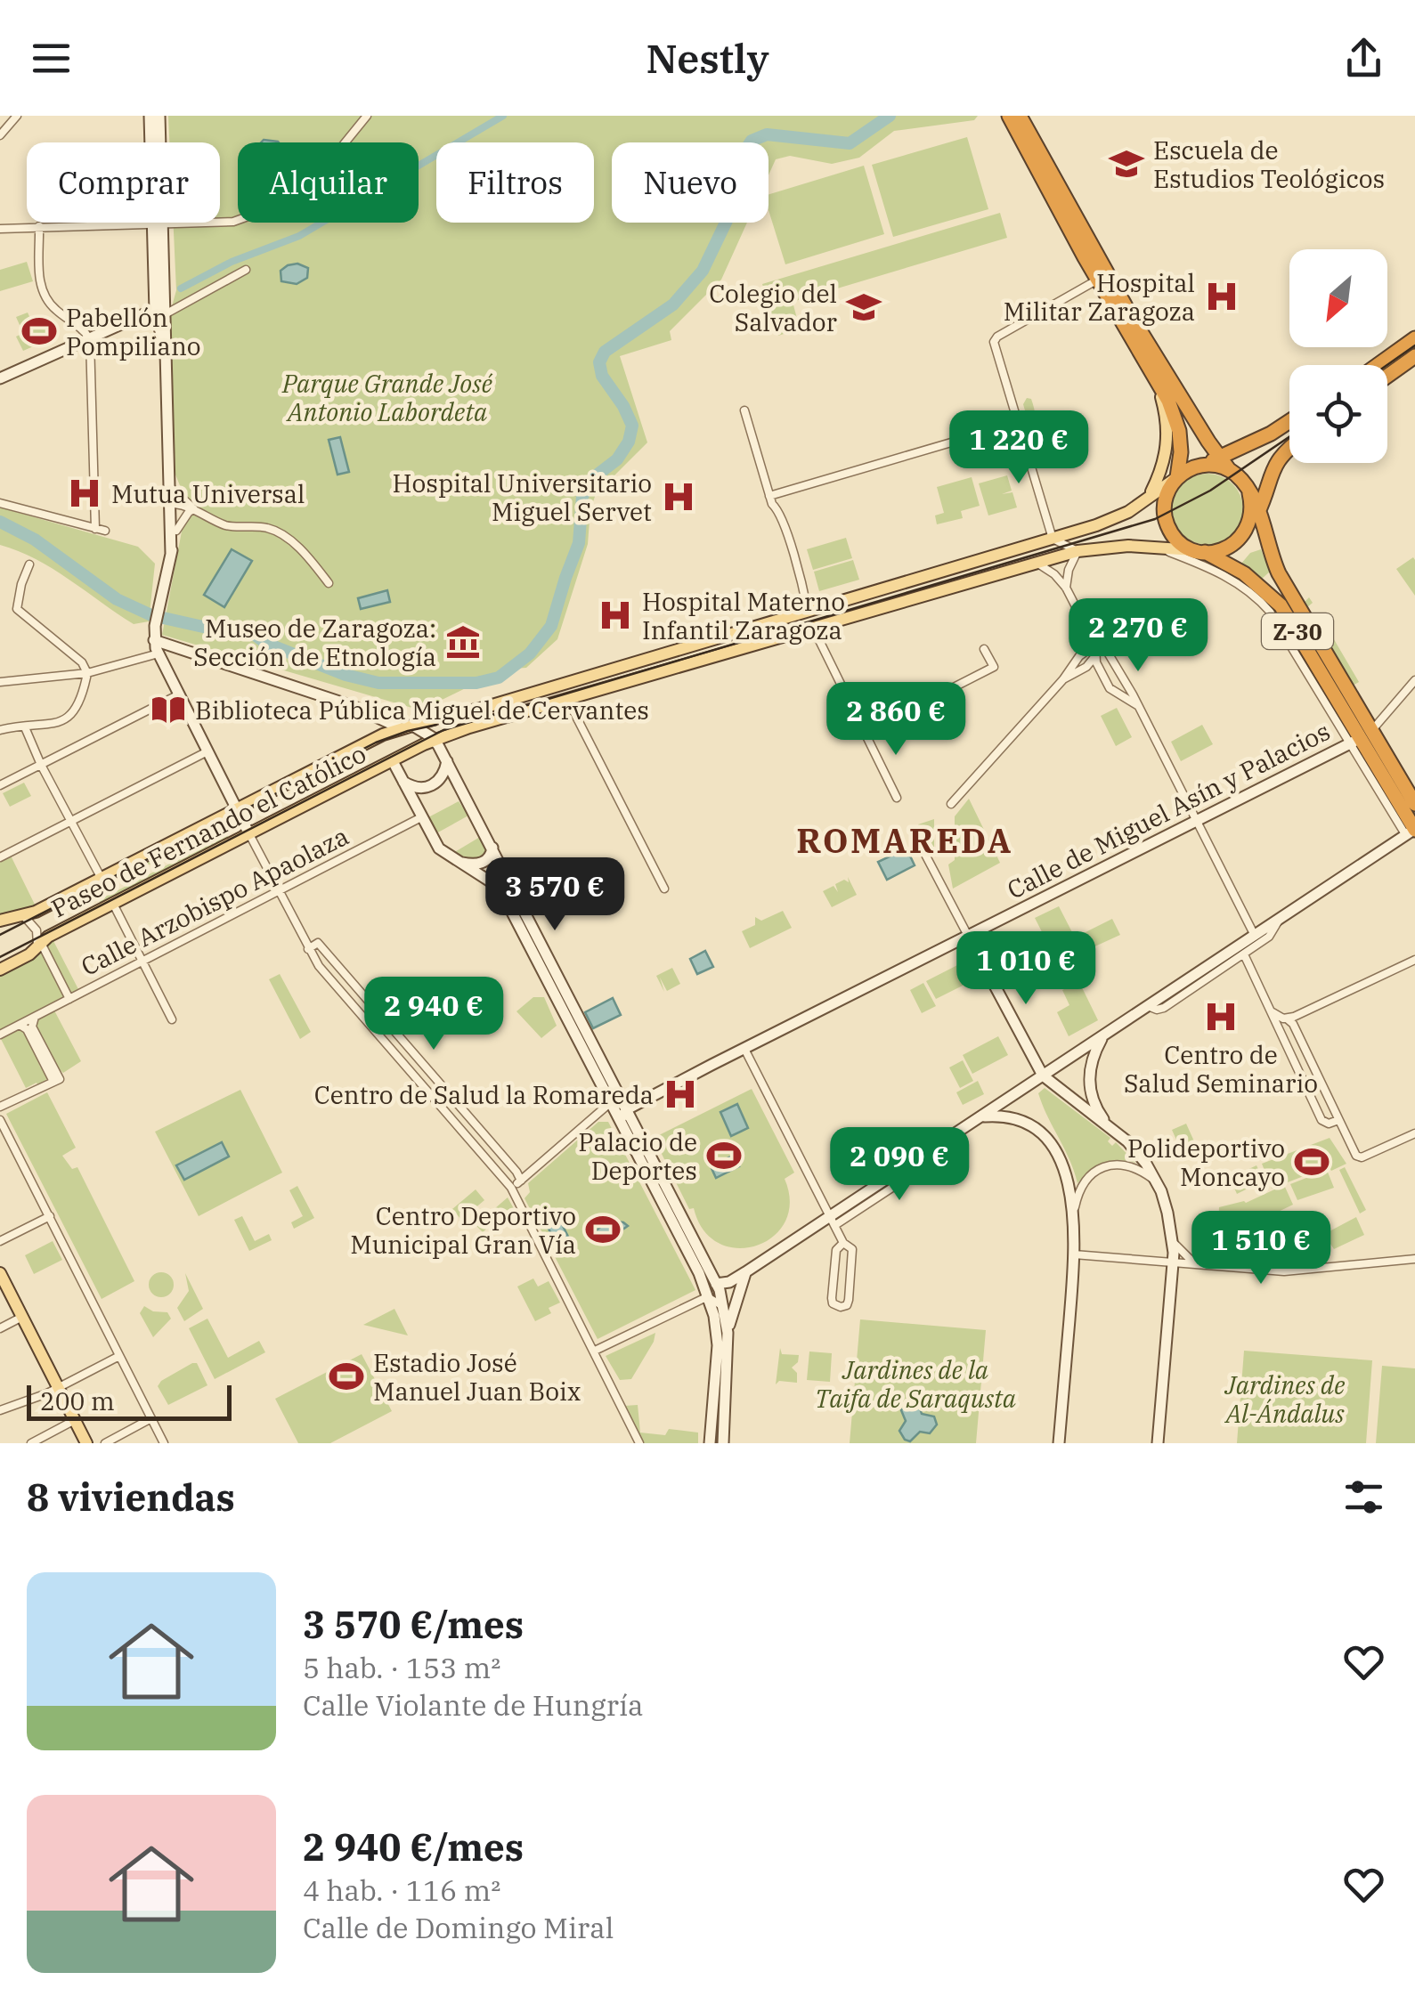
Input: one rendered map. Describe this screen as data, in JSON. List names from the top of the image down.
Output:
{
  "streets": {
    "highway": ["Z-30"],
    "main road": ["Calle de Miguel Asín y Palacios", "Paseo de Fernando el Católico"],
    "street": ["Calle Arzobispo Apaolaza"]
  },
  "crossings": [
    ["Z-30", "Calle de Miguel Asín y Palacios"],
    ["Z-30", "Paseo de Fernando el Católico"]
  ],
  "districts": ["ROMAREDA"],
  "parks": ["Parque Grande José Antonio Labordeta", "Jardines de la Taifa de Saraqusta", "Jardines de Al-Ándalus"],
  "places": {
    "school or university": ["Escuela de Estudios Teológicos", "Colegio del Salvador"],
    "hospital": [
      "Hospital Militar Zaragoza",
      "Mutua Universal",
      "Hospital Universitario Miguel Servet",
      "Hospital Materno Infantil Zaragoza",
      "Centro de Salud Seminario",
      "Centro de Salud la Romareda"
    ],
    "sports": [
      "Pabellón Pompiliano",
      "Palacio de Deportes",
      "Polideportivo Moncayo",
      "Centro Deportivo Municipal Gran Vía",
      "Estadio José Manuel Juan Boix"
    ],
    "museum": ["Museo de Zaragoza: Sección de Etnología"],
    "library": ["Biblioteca Pública Miguel de Cervantes"]
  },
  "scale_bar": "200 m",
  "north": "bottom left",
  "page": {
    "header": "Nestly",
    "chip": [
      "Comprar",
      "Alquilar",
      "Filtros",
      "Nuevo"
    ],
    "price": [
      "1 220 €",
      "2 270 €",
      "2 860 €",
      "3 570 €",
      "1 010 €",
      "2 940 €",
      "2 090 €",
      "1 510 €"
    ],
    "scale": "200 m",
    "heading": "8 viviendas",
    "list": [
      {
        "name": "3 570 €/mes",
        "note": "5 hab. · 153 m² · Calle Violante de Hungría"
      },
      {
        "name": "2 940 €/mes",
        "note": "4 hab. · 116 m² · Calle de Domingo Miral"
      }
    ]
  }
}
